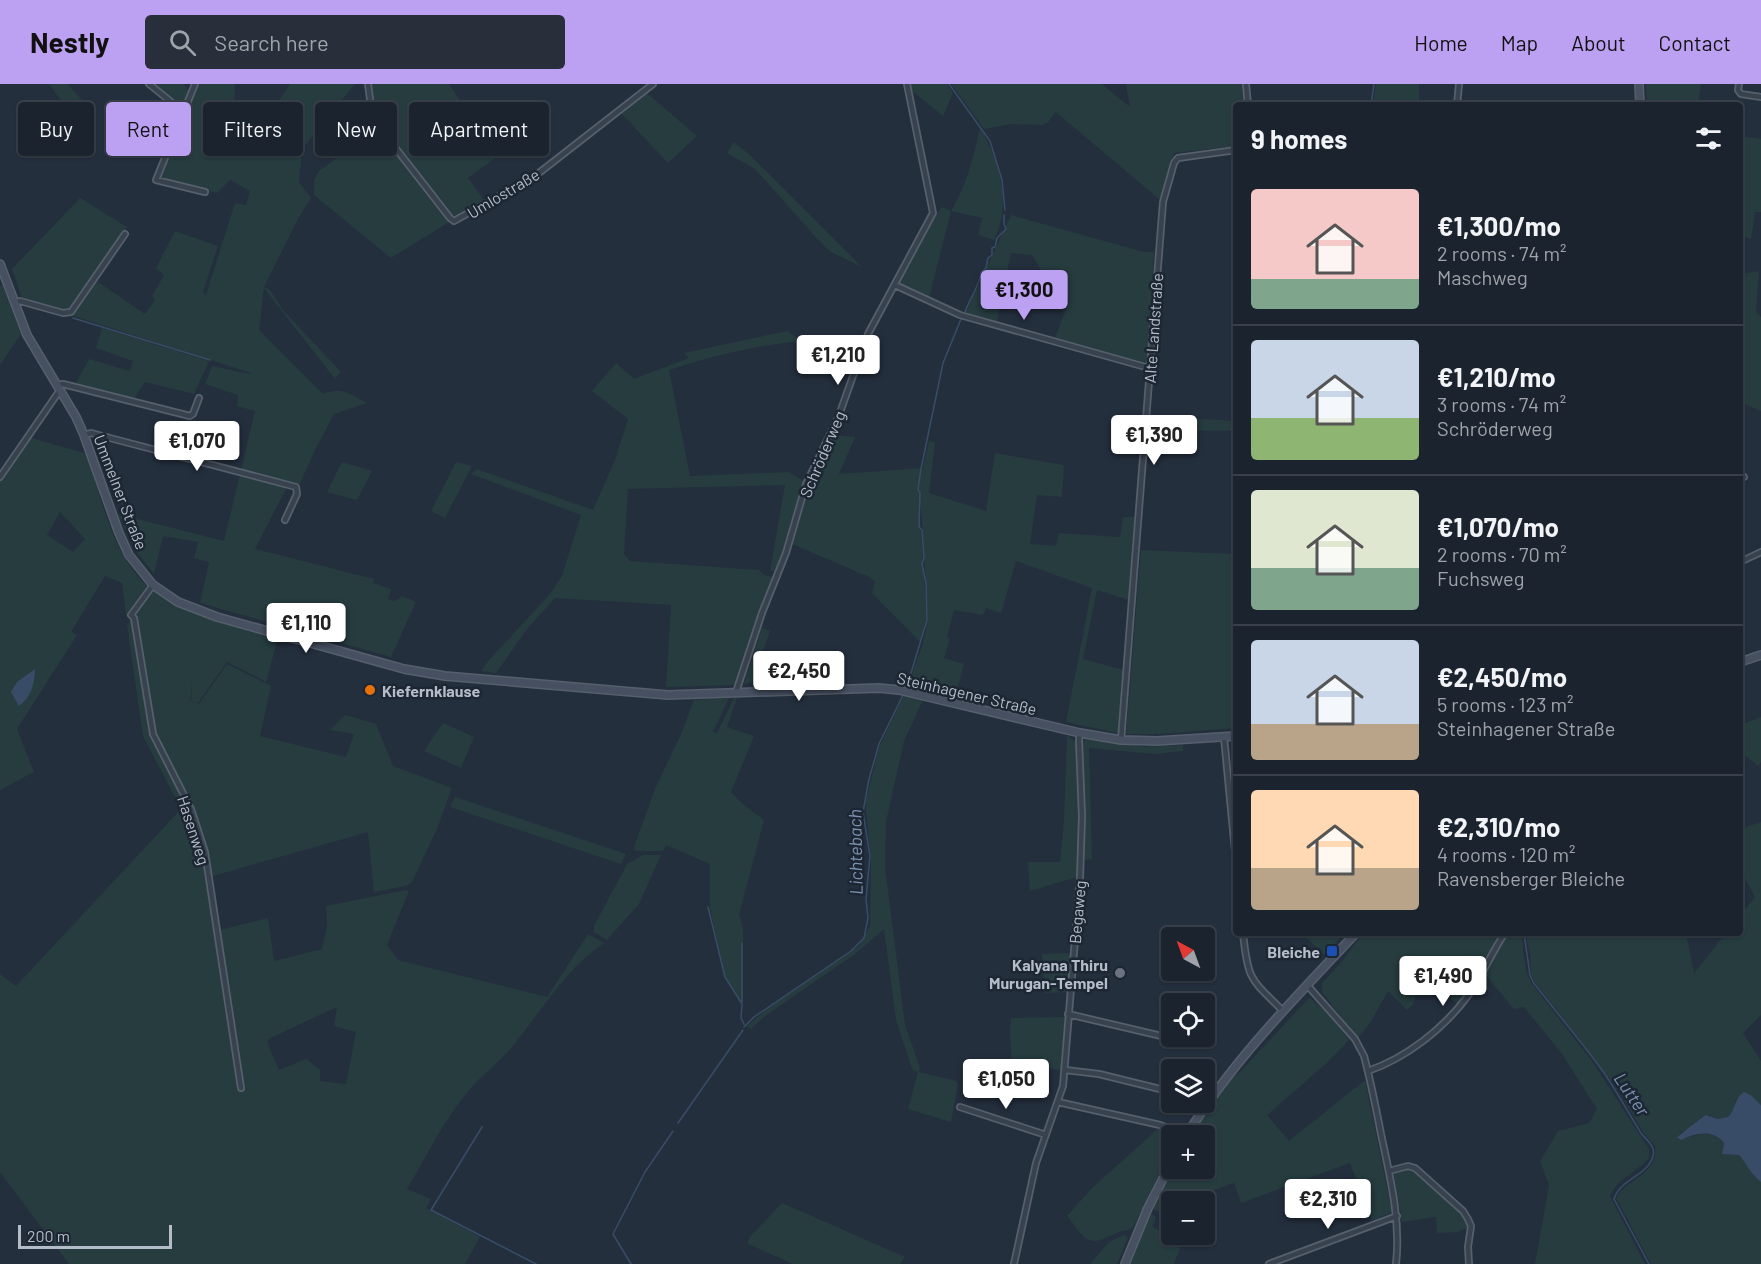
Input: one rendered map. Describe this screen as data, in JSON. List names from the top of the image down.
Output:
{
  "streets": {
    "main road": ["Ummelner Straße", "Steinhagener Straße"],
    "street": [
      "Umlostraße",
      "Alte Landstraße",
      "Schröderweg",
      "Hasenweg",
      "Begaweg"
    ]
  },
  "crossings": [
    ["Alte Landstraße", "Steinhagener Straße"],
    ["Schröderweg", "Steinhagener Straße"],
    ["Ummelner Straße", "Steinhagener Straße"],
    ["Ummelner Straße", "Hasenweg"],
    ["Steinhagener Straße", "Begaweg"]
  ],
  "water": ["Lichtebach", "Lutter"],
  "places": {
    "other": ["Kiefernklause", "Kalyana Thiru Murugan-Tempel"],
    "transit": ["Bleiche"]
  },
  "scale_bar": "200 m",
  "north": "top left",
  "page": {
    "header": "Nestly",
    "search": "Search here",
    "nav": [
      "Home",
      "Map",
      "About",
      "Contact"
    ],
    "chip": [
      "Buy",
      "Rent",
      "Filters",
      "New",
      "Apartment"
    ],
    "heading": "9 homes",
    "list": [
      {
        "name": "€1,300/mo",
        "note": "2 rooms · 74 m² · Maschweg"
      },
      {
        "name": "€1,210/mo",
        "note": "3 rooms · 74 m² · Schröderweg"
      },
      {
        "name": "€1,070/mo",
        "note": "2 rooms · 70 m² · Fuchsweg"
      },
      {
        "name": "€2,450/mo",
        "note": "5 rooms · 123 m² · Steinhagener Straße"
      },
      {
        "name": "€2,310/mo",
        "note": "4 rooms · 120 m² · Ravensberger Bleiche"
      }
    ],
    "price": [
      "€1,300",
      "€1,210",
      "€1,390",
      "€1,070",
      "€1,110",
      "€2,450",
      "€1,490",
      "€1,050",
      "€2,310"
    ],
    "map_buttons": ["+", "−"],
    "scale": "200 m"
  }
}
